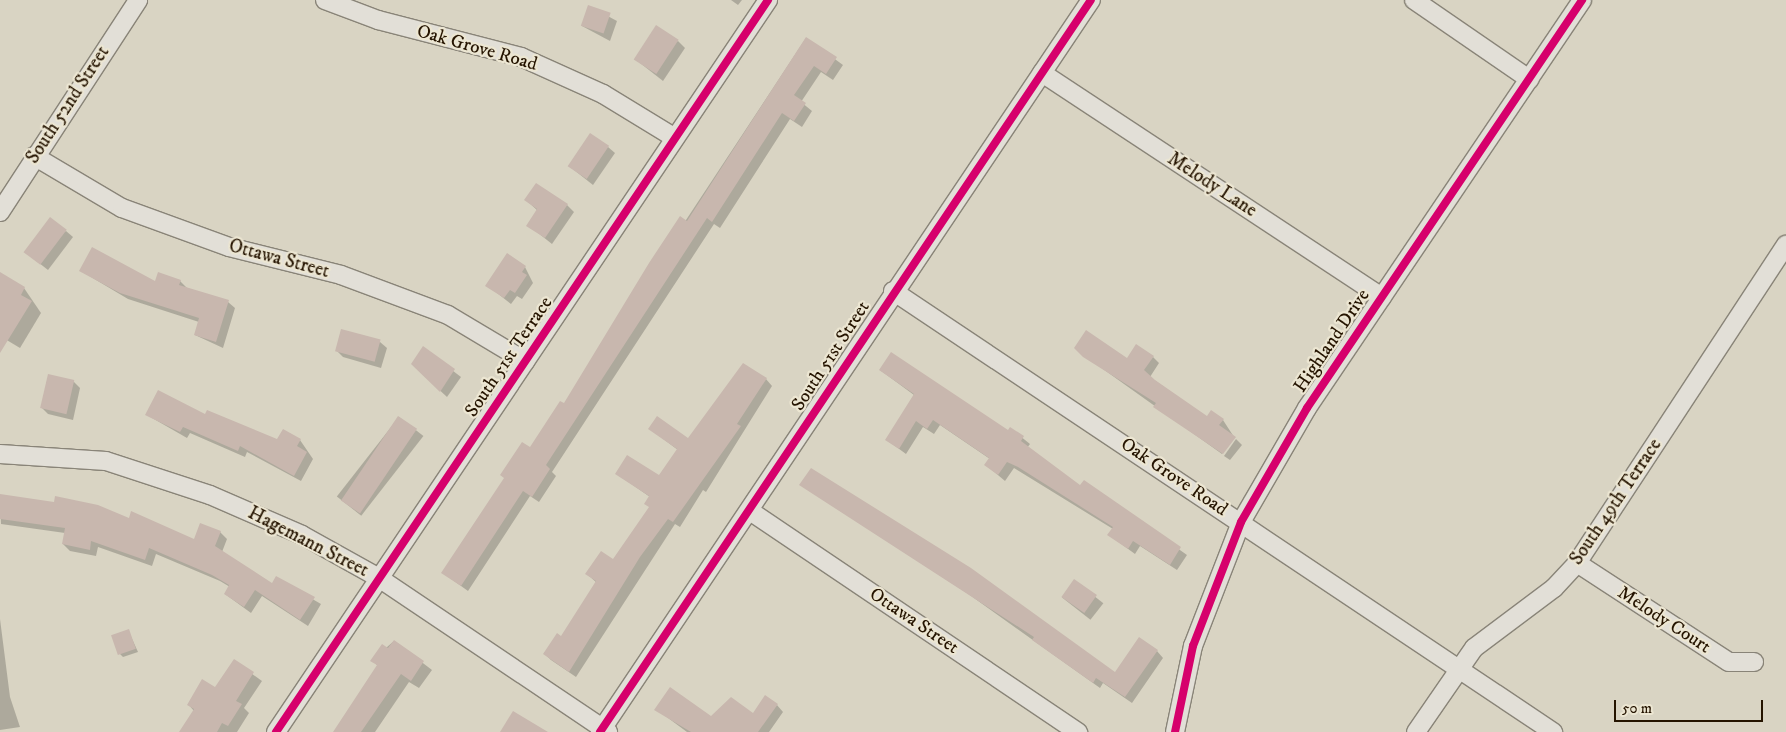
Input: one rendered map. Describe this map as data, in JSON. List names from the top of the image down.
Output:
{
  "streets": {
    "street": [
      "Oak Grove Road",
      "South 52nd Street",
      "Melody Lane",
      "Ottawa Street",
      "Highland Drive",
      "South 51st Street",
      "South 51st Terrace",
      "South 49th Terrace",
      "Hagemann Street",
      "Melody Court"
    ]
  },
  "crossings": [
    ["Oak Grove Road", "Highland Drive"],
    ["Oak Grove Road", "South 51st Street"],
    ["Oak Grove Road", "South 51st Terrace"],
    ["Oak Grove Road", "South 49th Terrace"],
    ["South 52nd Street", "Ottawa Street"],
    ["Melody Lane", "Highland Drive"],
    ["Melody Lane", "South 51st Street"],
    ["Ottawa Street", "South 51st Street"],
    ["Ottawa Street", "South 51st Terrace"],
    ["South 51st Street", "Hagemann Street"],
    ["South 51st Terrace", "Hagemann Street"],
    ["South 49th Terrace", "Melody Court"]
  ],
  "scale_bar": "50 m"
}
